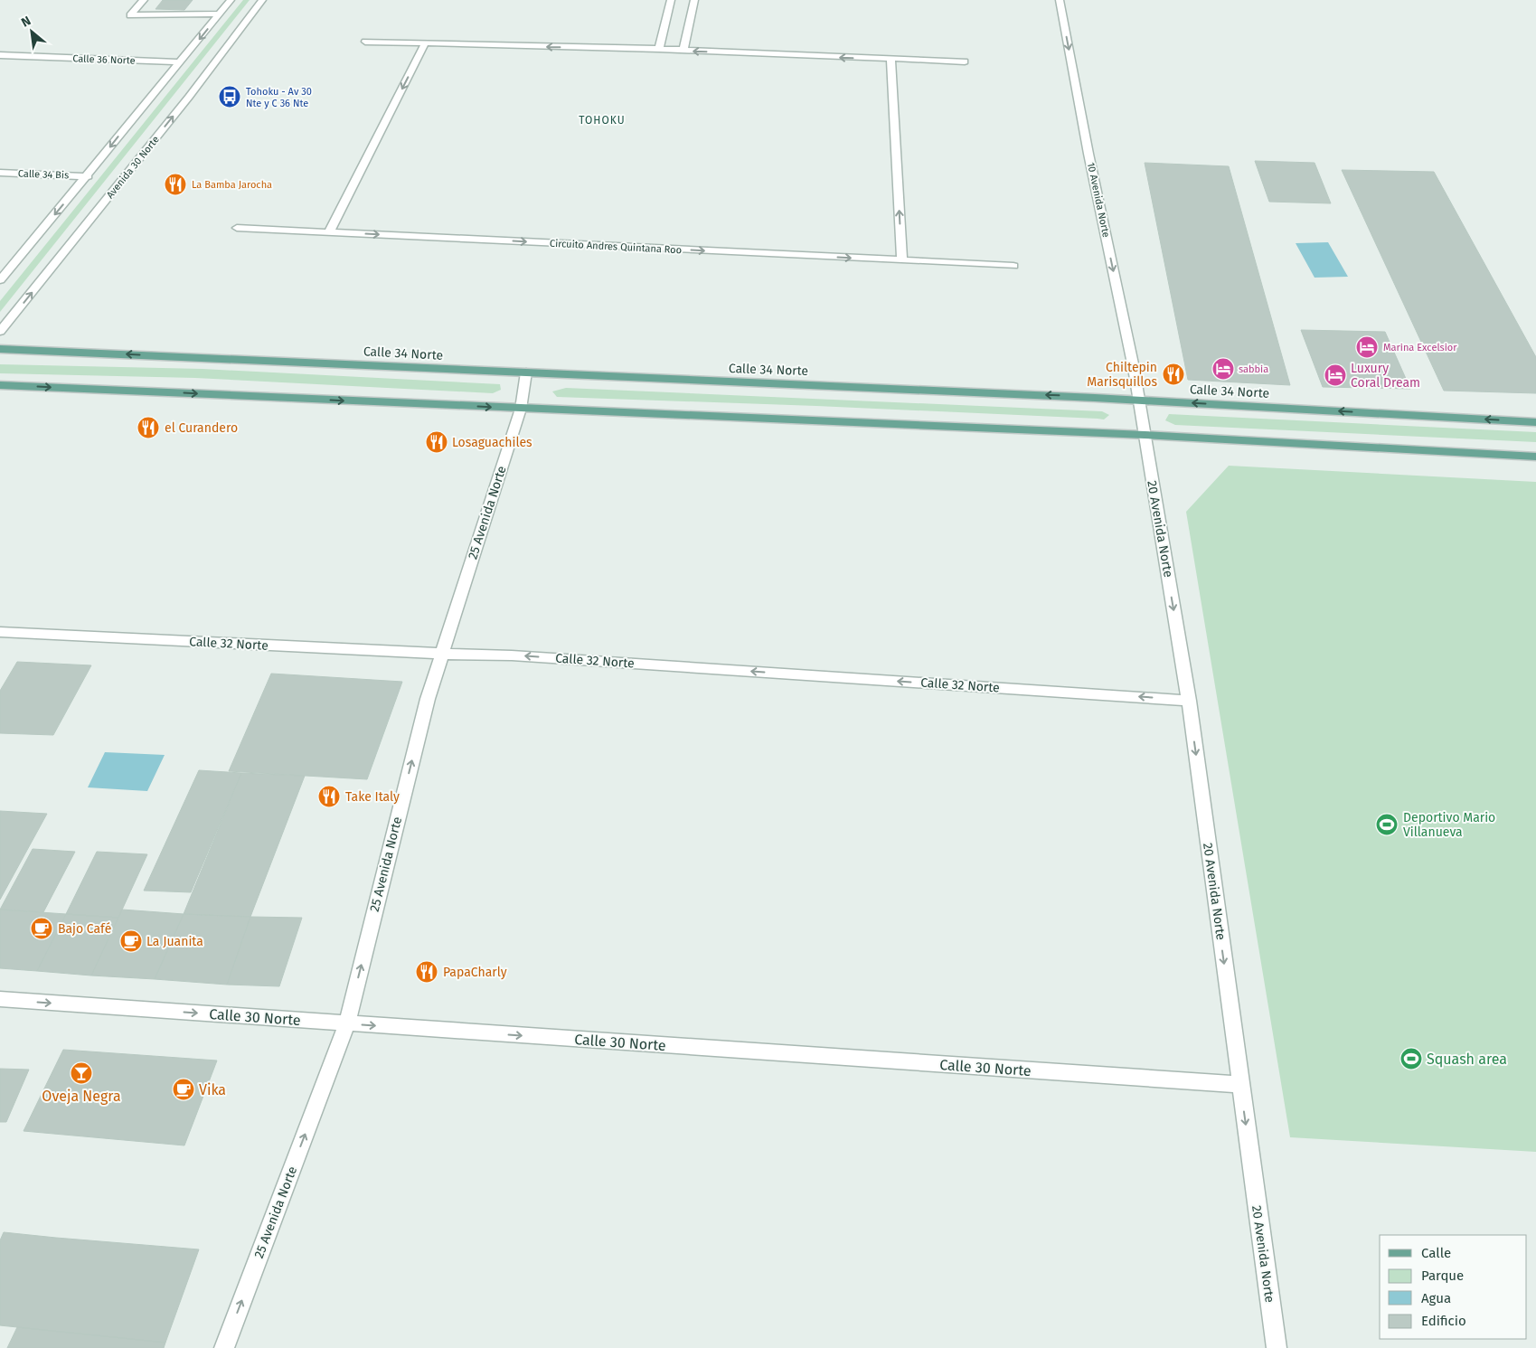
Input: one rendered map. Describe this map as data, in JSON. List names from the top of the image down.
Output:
{
  "streets": {
    "main road": ["Calle 34 Norte"],
    "street": [
      "Calle 36 Norte",
      "Avenida 30 Norte",
      "Calle 34 Bis",
      "10 Avenida Norte",
      "Circuito Andres Quintana Roo",
      "25 Avenida Norte",
      "20 Avenida Norte",
      "Calle 32 Norte",
      "Calle 30 Norte"
    ]
  },
  "crossings": [
    ["10 Avenida Norte", "Calle 34 Norte"],
    ["10 Avenida Norte", "20 Avenida Norte"],
    ["Calle 34 Norte", "25 Avenida Norte"],
    ["25 Avenida Norte", "Calle 32 Norte"],
    ["25 Avenida Norte", "Calle 30 Norte"],
    ["20 Avenida Norte", "Calle 32 Norte"],
    ["20 Avenida Norte", "Calle 30 Norte"]
  ],
  "one_way": [
    "10 Avenida Norte",
    "Circuito Andres Quintana Roo",
    "25 Avenida Norte",
    "20 Avenida Norte",
    "Calle 32 Norte",
    "Calle 30 Norte"
  ],
  "districts": ["TOHOKU"],
  "places": {
    "bus stop": ["Tohoku - Av 30 Nte y C 36 Nte"],
    "restaurant": [
      "La Bamba Jarocha",
      "Chiltepin Marisquillos",
      "el Curandero",
      "Losaguachiles",
      "Take Italy",
      "PapaCharly"
    ],
    "hotel": ["Marina Excelsior", "sabbia", "Luxury Coral Dream"],
    "sports": ["Deportivo Mario Villanueva", "Squash area"],
    "cafe": ["Bajo Café", "La Juanita", "Vika"],
    "bar": ["Oveja Negra"]
  },
  "legend": [
    "Calle",
    "Parque",
    "Agua",
    "Edificio"
  ],
  "north": "top left"
}
